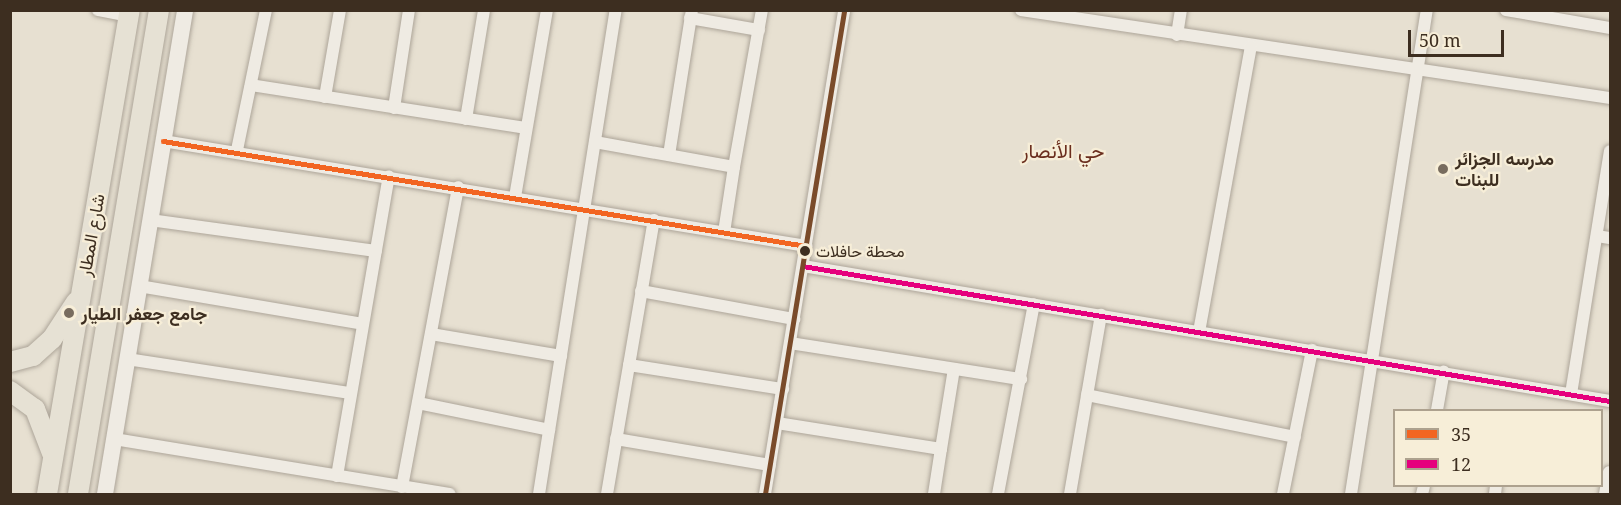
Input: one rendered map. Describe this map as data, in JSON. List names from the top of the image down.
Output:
{
  "streets": {
    "main road": ["شارع المطار"]
  },
  "districts": ["حي الأنصار"],
  "places": ["مدرسه الجزائر للبنات", "محطة حافلات", "جامع جعفر الطيار"],
  "lines": ["transit line 35", "transit line 12"],
  "legend": ["35", "12"],
  "scale_bar": "50 m"
}
